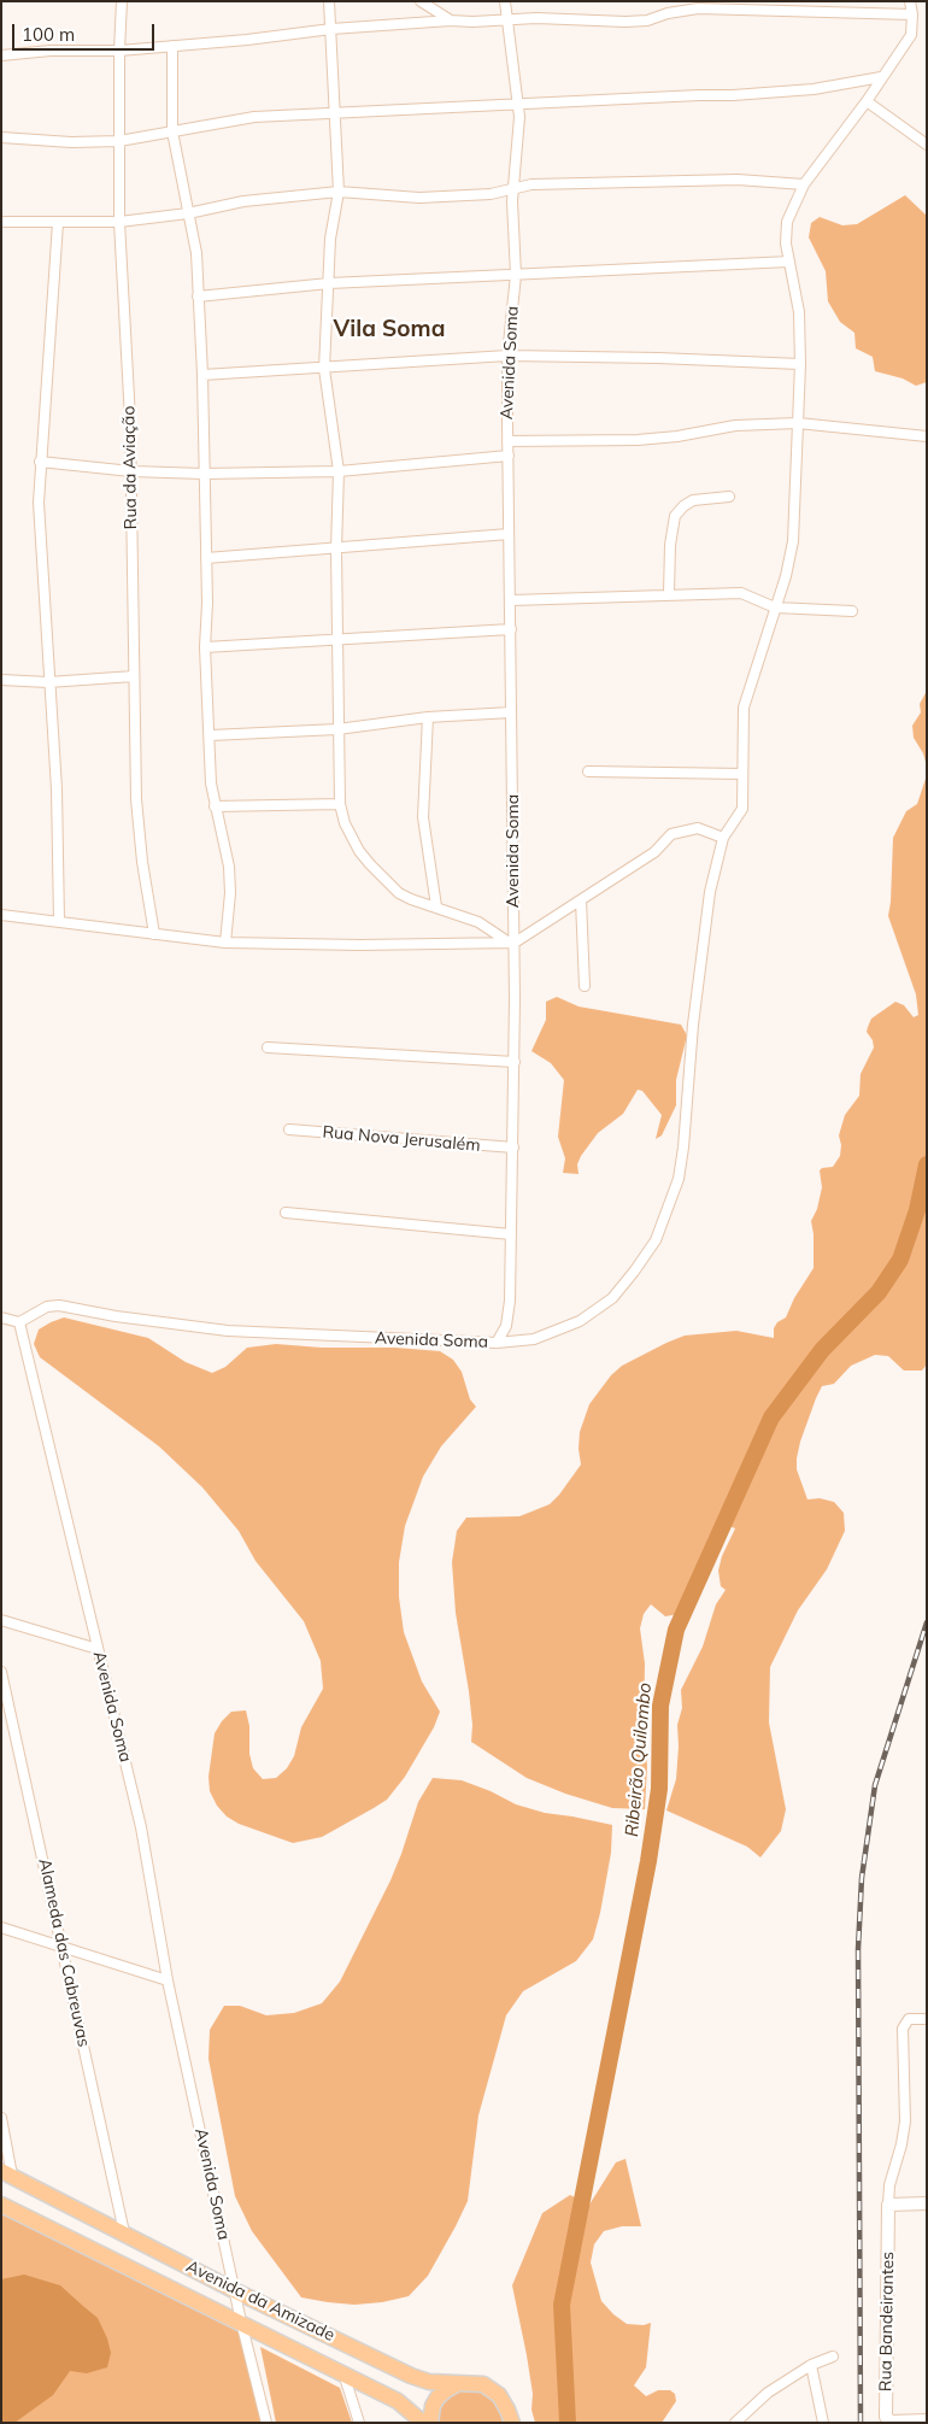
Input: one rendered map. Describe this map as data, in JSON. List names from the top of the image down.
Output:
{
  "streets": {
    "main road": ["Avenida da Amizade"],
    "street": [
      "Avenida Soma",
      "Rua da Aviação",
      "Rua Nova Jerusalém",
      "Alameda das Cabreuvas",
      "Rua Bandeirantes"
    ]
  },
  "crossings": [
    ["Avenida Soma", "Rua Nova Jerusalém"],
    ["Avenida Soma", "Avenida da Amizade"],
    ["Alameda das Cabreuvas", "Avenida da Amizade"]
  ],
  "districts": ["Vila Soma"],
  "water": ["Ribeirão Quilombo"],
  "scale_bar": "100 m"
}
